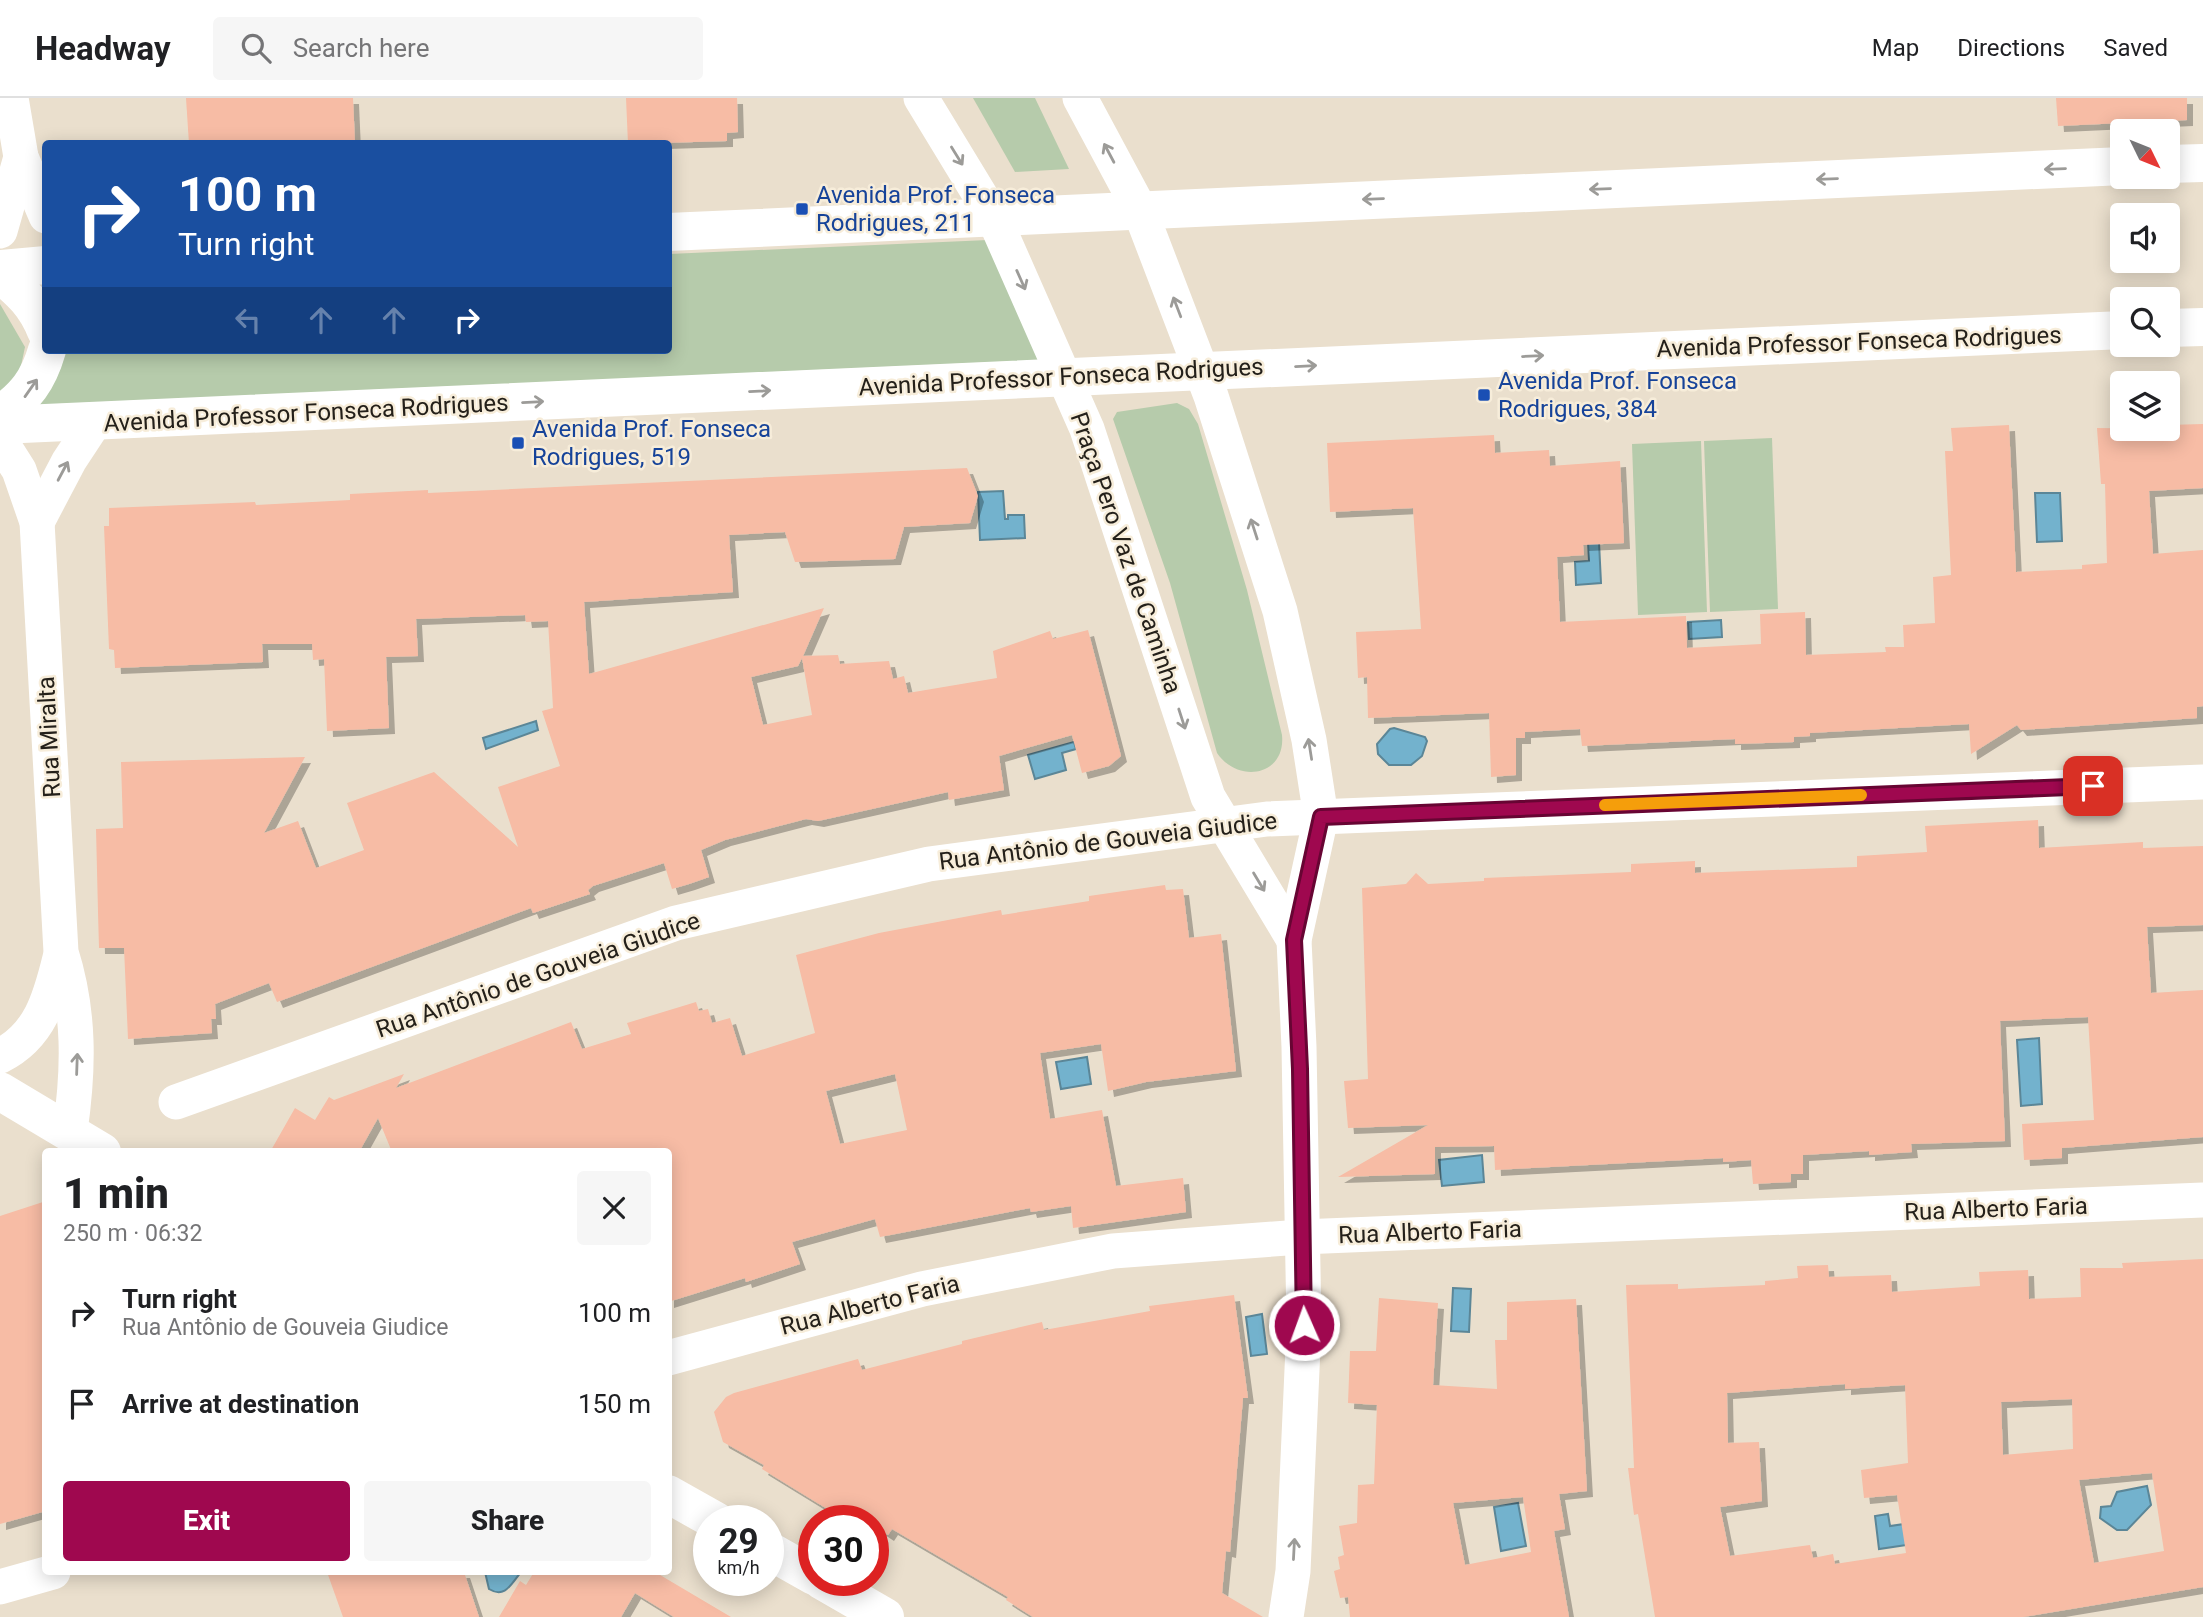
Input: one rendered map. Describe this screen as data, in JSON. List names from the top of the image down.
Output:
{
  "streets": {
    "main road": ["Avenida Professor Fonseca Rodrigues"],
    "street": [
      "Praça Pero Vaz de Caminha",
      "Rua Miralta",
      "Rua Antônio de Gouveia Giudice",
      "Rua Alberto Faria"
    ]
  },
  "crossings": [
    ["Avenida Professor Fonseca Rodrigues", "Praça Pero Vaz de Caminha"],
    ["Praça Pero Vaz de Caminha", "Rua Antônio de Gouveia Giudice"]
  ],
  "places": {
    "transit": ["Avenida Prof. Fonseca Rodrigues, 211", "Avenida Prof. Fonseca Rodrigues, 384", "Avenida Prof. Fonseca Rodrigues, 519"]
  },
  "north": "bottom right",
  "page": {
    "header": "Headway",
    "search": "Search here",
    "nav": ["Map", "Directions", "Saved"],
    "turn": ["100 m", "Turn right"],
    "heading": ["1 min", "250 m · 06:32"],
    "list": [
      {
        "name": "Turn right",
        "note": "Rua Antônio de Gouveia Giudice",
        "value": "100 m"
      },
      {
        "name": "Arrive at destination",
        "value": "150 m"
      }
    ],
    "buttons": ["Exit", "Share"],
    "speed": "29 km/h",
    "limit": "30"
  }
}
